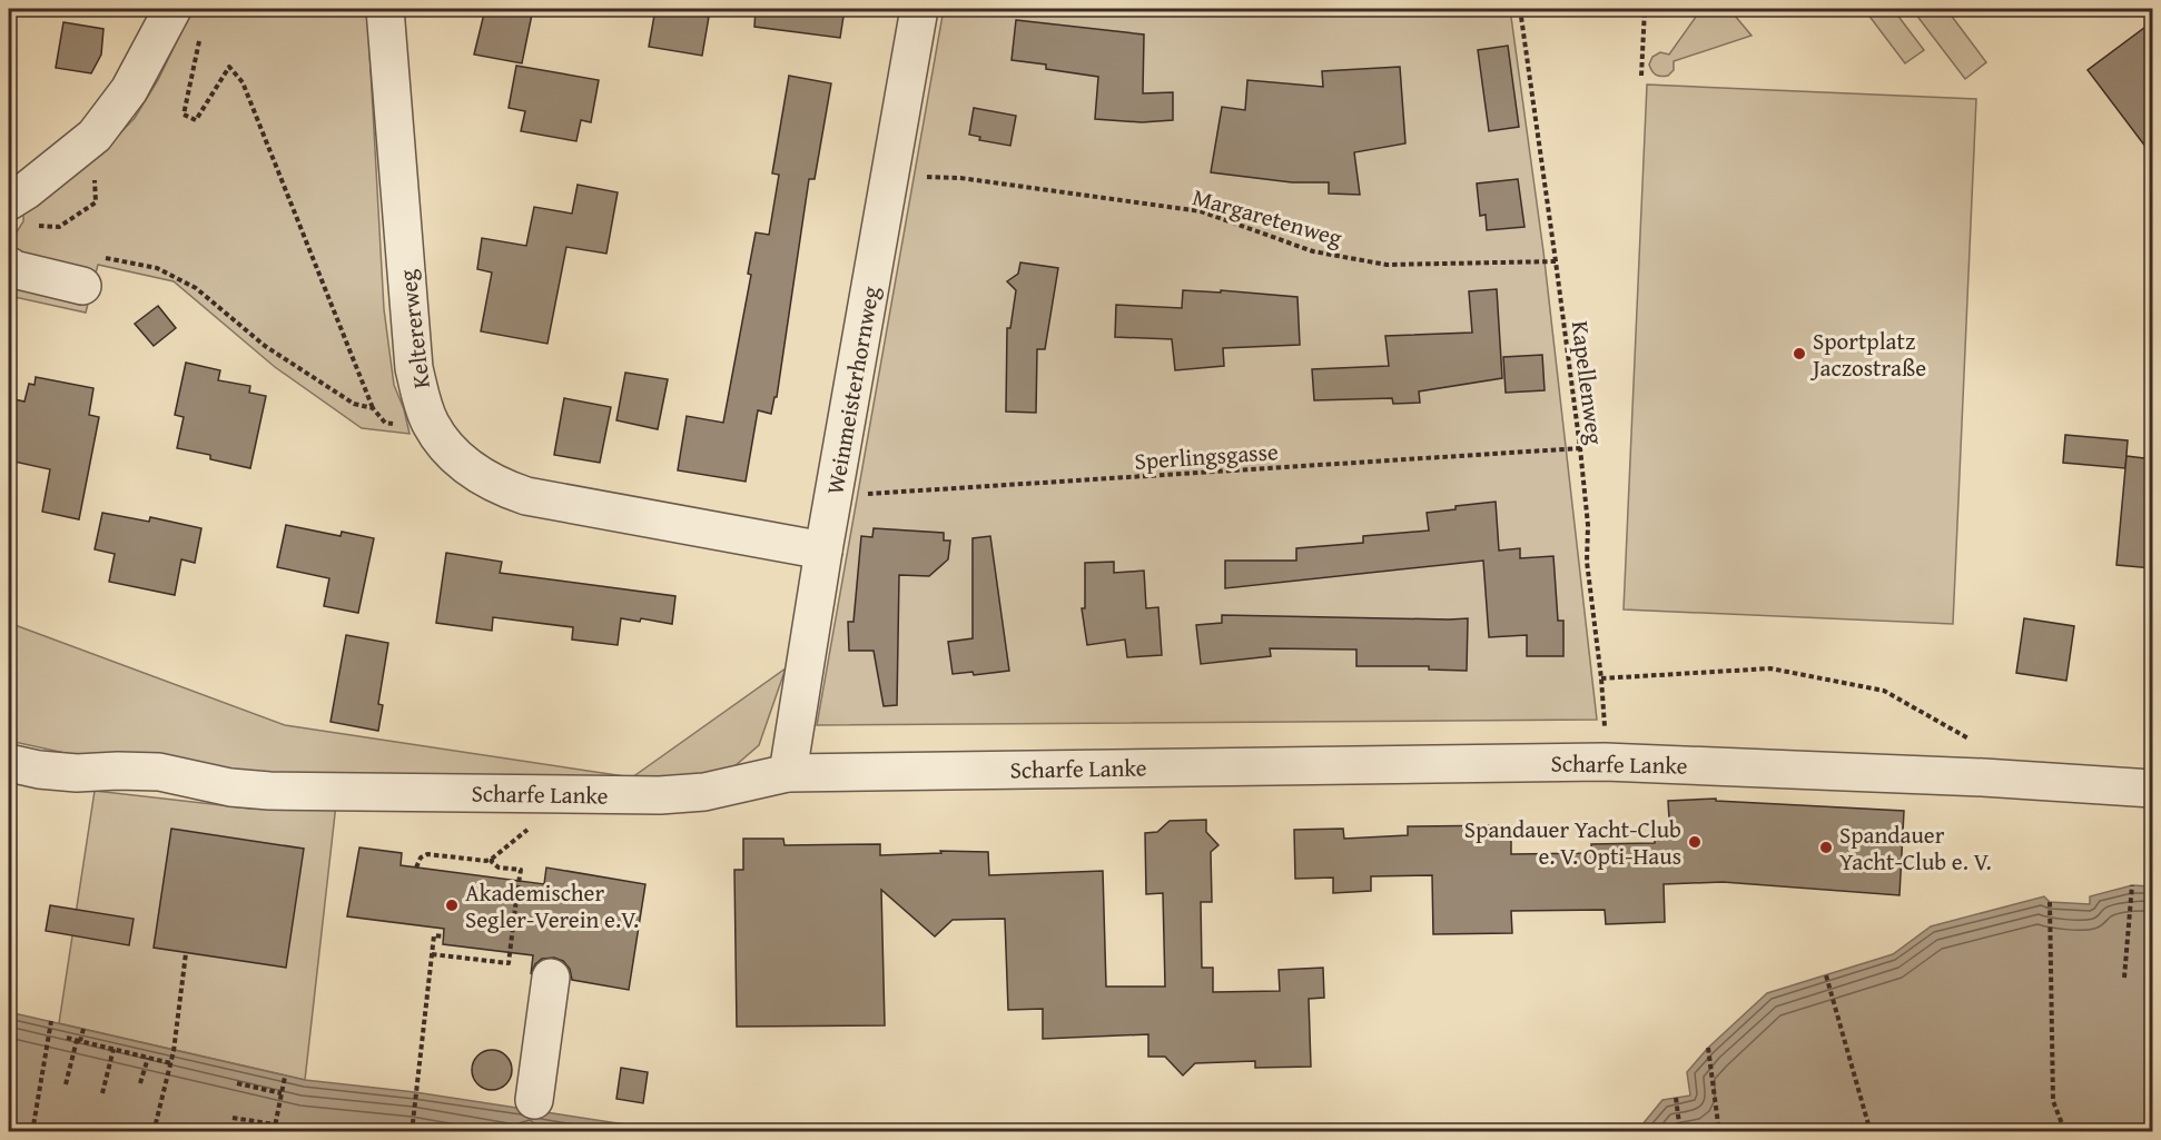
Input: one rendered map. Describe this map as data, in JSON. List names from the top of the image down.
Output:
{
  "streets": {
    "street": ["Keltererweg", "Weinmeisterhornweg", "Scharfe Lanke"],
    "path": ["Margaretenweg", "Kapellenweg", "Sperlingsgasse"]
  },
  "crossings": [
    ["Margaretenweg", "Kapellenweg"],
    ["Margaretenweg", "Weinmeisterhornweg"],
    ["Keltererweg", "Weinmeisterhornweg"],
    ["Kapellenweg", "Sperlingsgasse"],
    ["Kapellenweg", "Scharfe Lanke"],
    ["Weinmeisterhornweg", "Sperlingsgasse"],
    ["Weinmeisterhornweg", "Scharfe Lanke"]
  ],
  "places": [
    "Sportplatz Jaczostraße",
    "Spandauer Yacht-Club e. V. Opti-Haus",
    "Spandauer Yacht-Club e. V.",
    "Akademischer Segler-Verein e.V."
  ]
}
